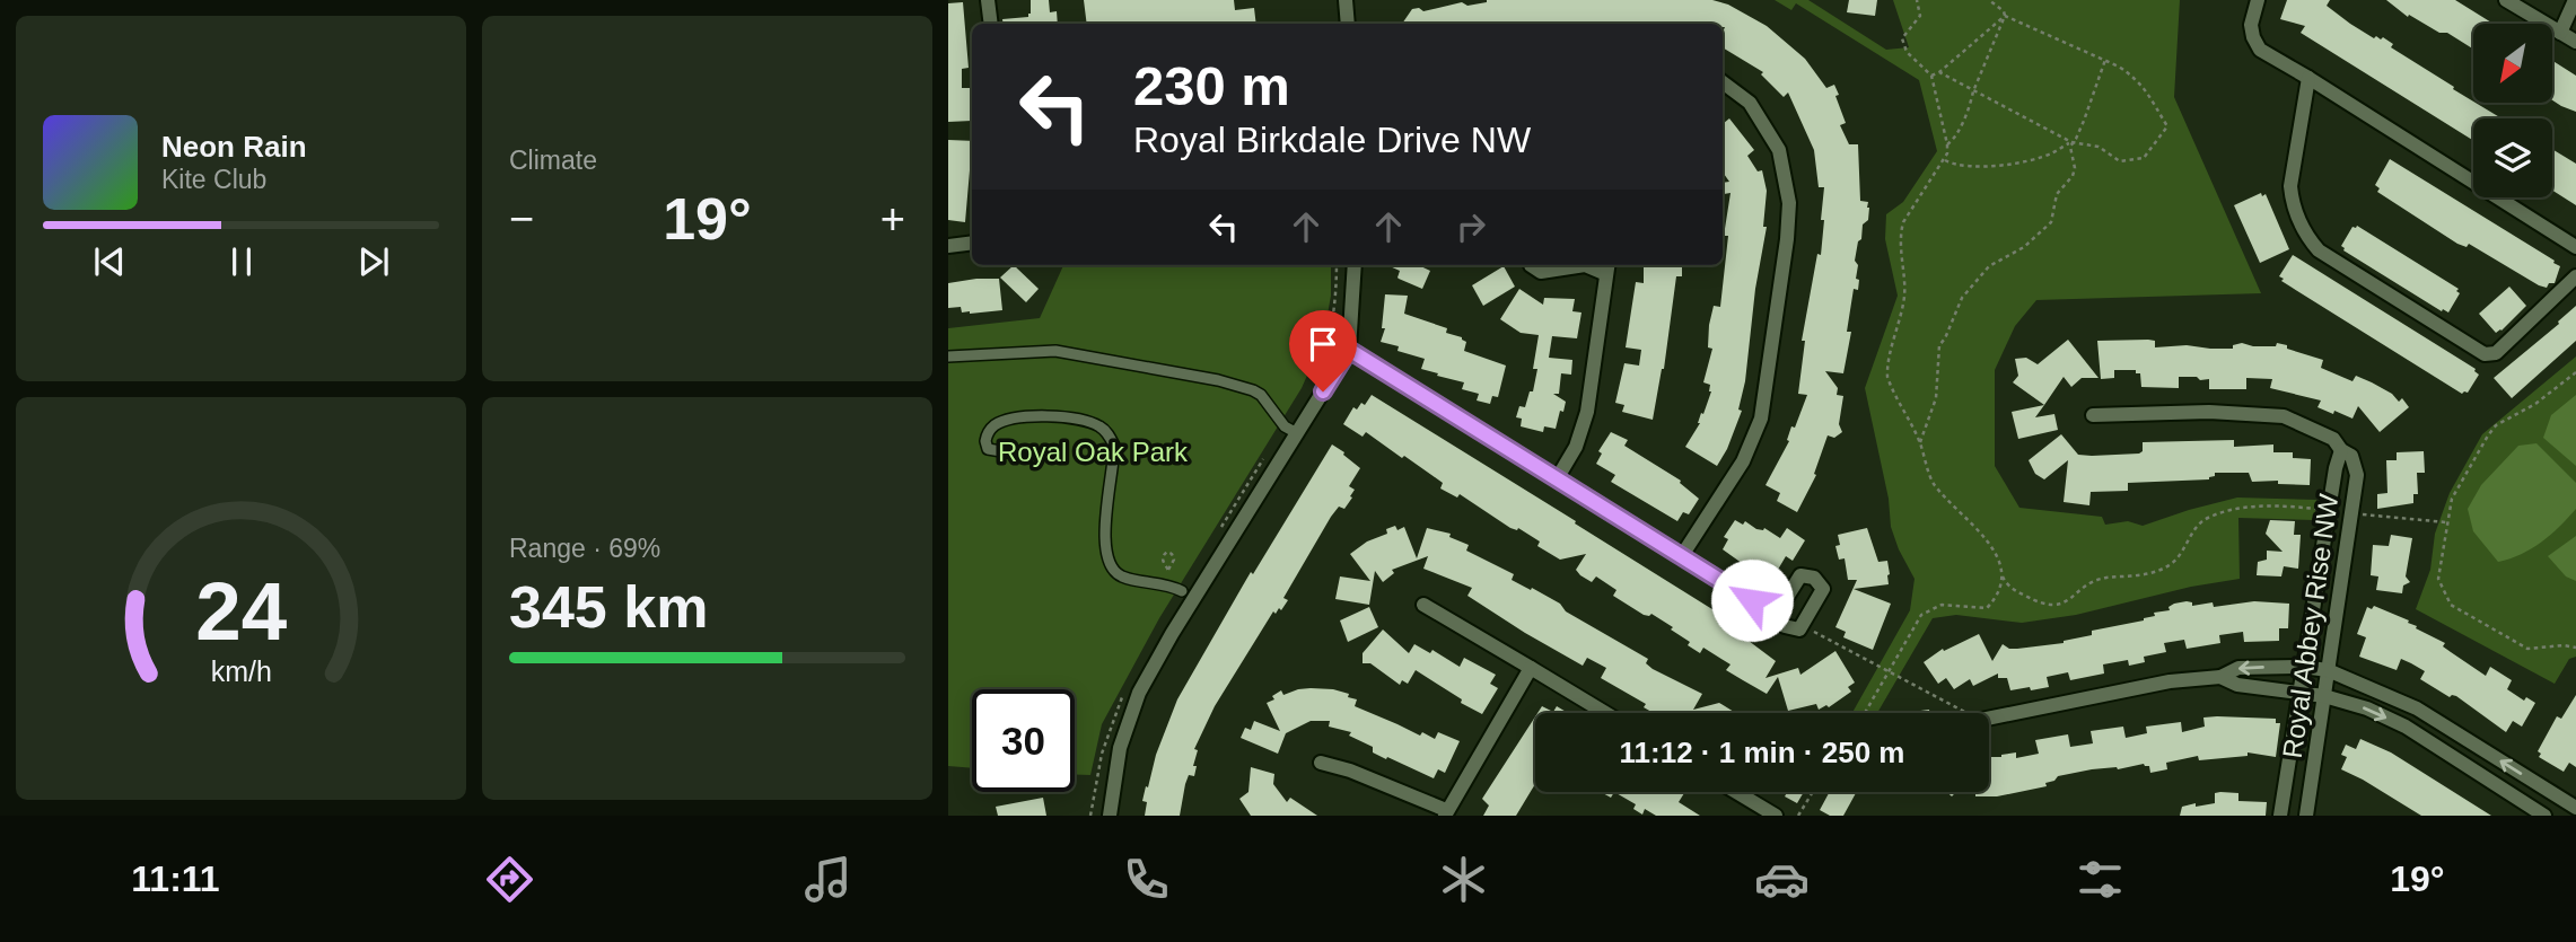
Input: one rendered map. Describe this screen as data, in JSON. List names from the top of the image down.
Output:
{
  "streets": {
    "street": ["Royal Abbey Rise NW"]
  },
  "parks": ["Royal Oak Park"],
  "north": "bottom left",
  "page": {
    "tile": [
      "Climate",
      ["Range · 69%", "345 km"]
    ],
    "turn": ["230 m", "Royal Birkdale Drive NW"],
    "song": ["Neon Rain", "Kite Club"],
    "heat": ["−", "19°", "+"],
    "limit": "30",
    "trip": "11:12 · 1 min · 250 m",
    "tabs": ["11:11", "19°"],
    "gauge": ["24", "km/h"]
  }
}
